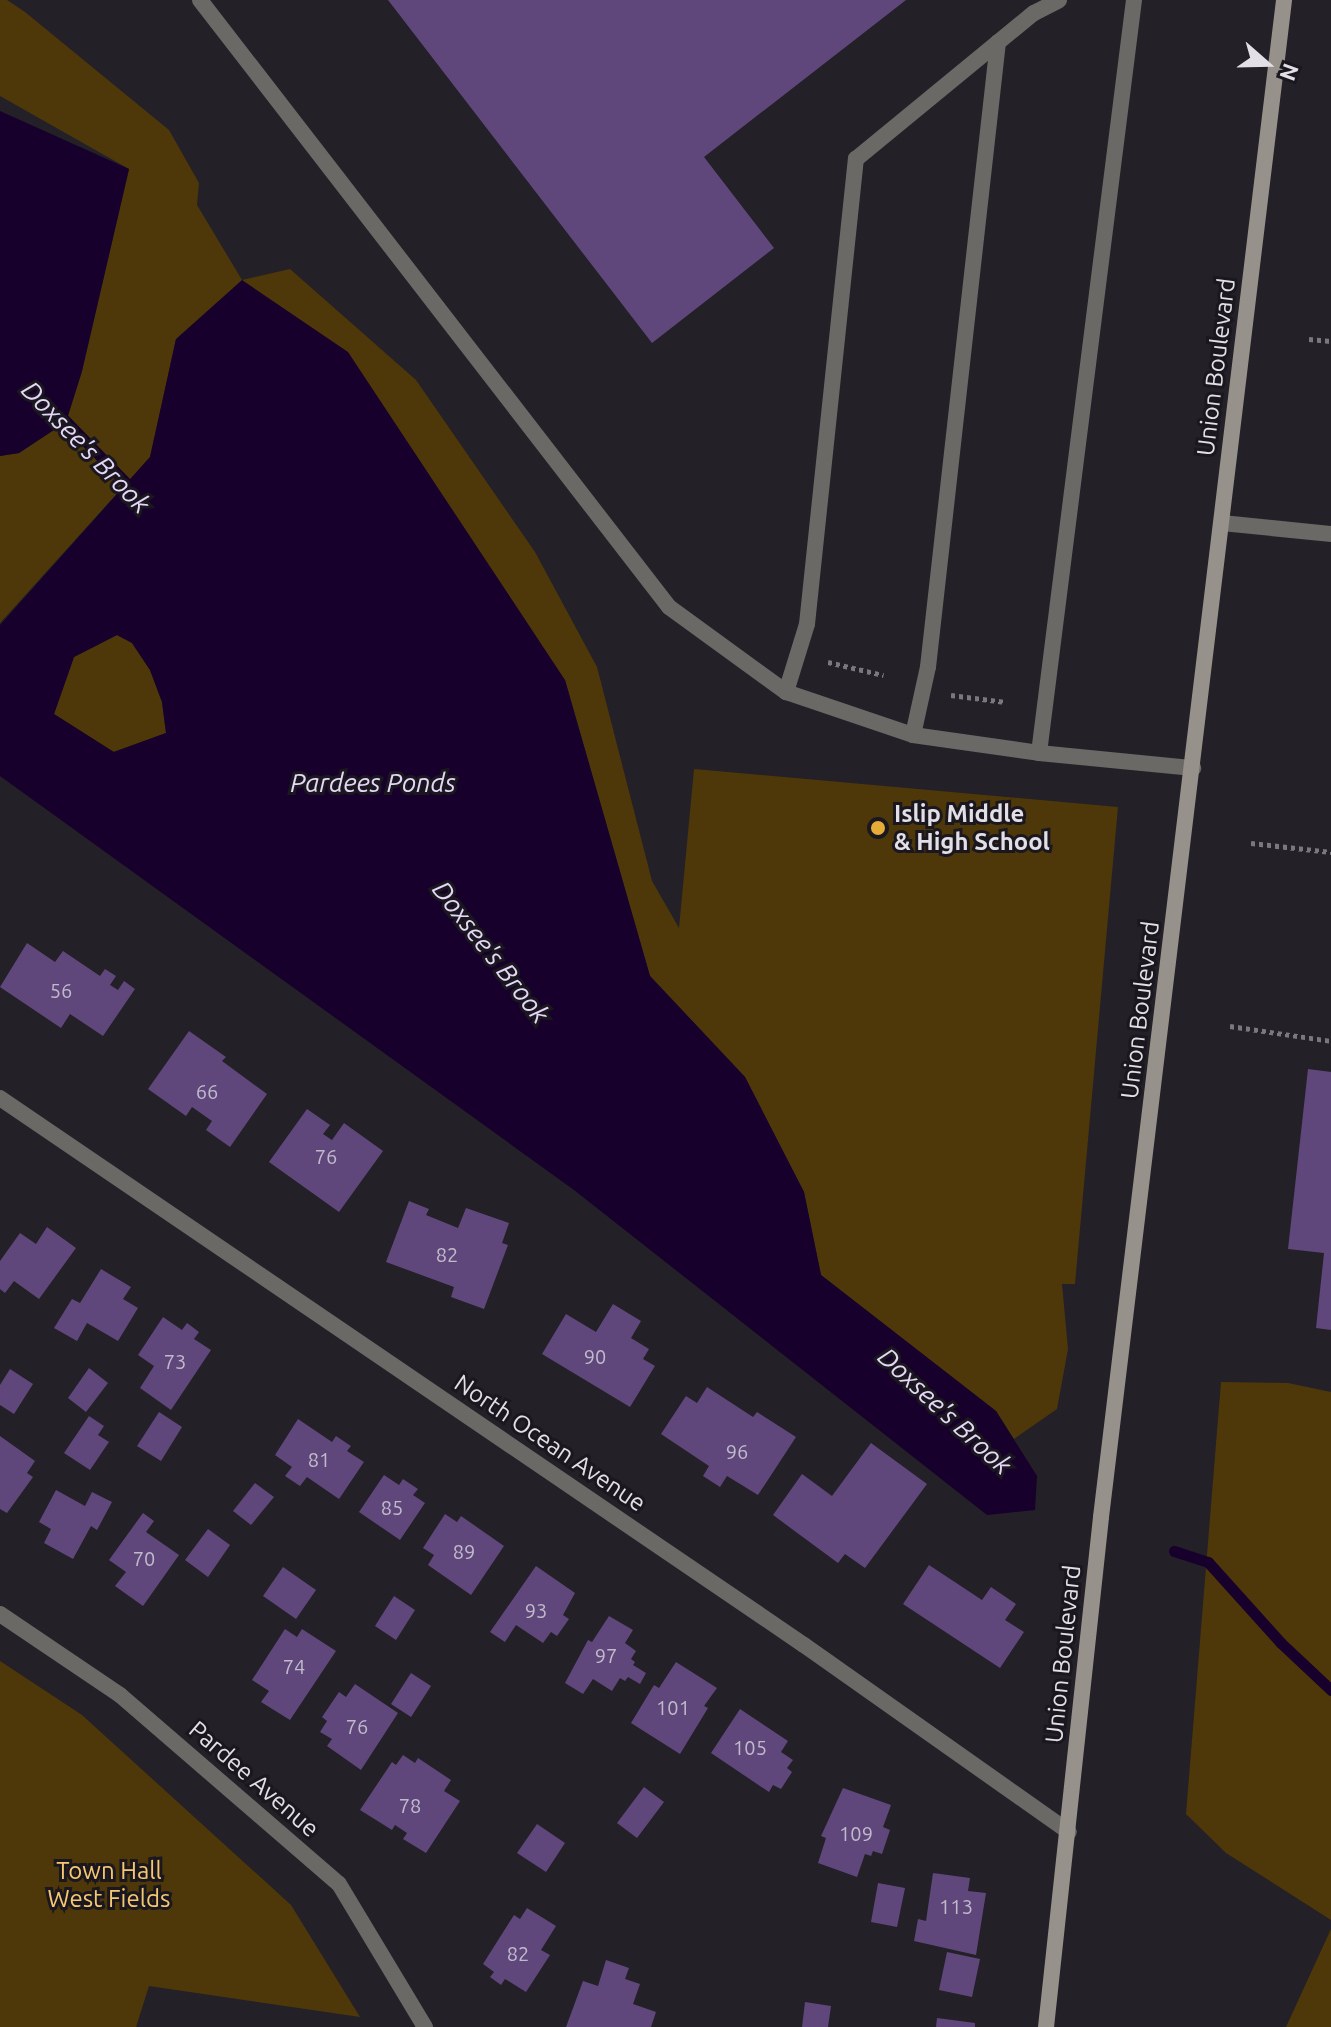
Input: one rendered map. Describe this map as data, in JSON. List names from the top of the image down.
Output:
{
  "streets": {
    "main road": ["Union Boulevard"],
    "street": ["North Ocean Avenue", "Pardee Avenue"]
  },
  "crossings": [
    ["Union Boulevard", "North Ocean Avenue"]
  ],
  "water": ["Doxsee's Brook", "Pardees Ponds"],
  "parks": ["Town Hall West Fields"],
  "places": ["Islip Middle & High School"],
  "house_numbers": [
    "56",
    "66",
    "76",
    "82",
    "90",
    "73",
    "96",
    "81",
    "85",
    "89",
    "70",
    "93",
    "97",
    "74",
    "101",
    "76",
    "105",
    "78",
    "109",
    "113",
    "82"
  ],
  "north": "right"
}
